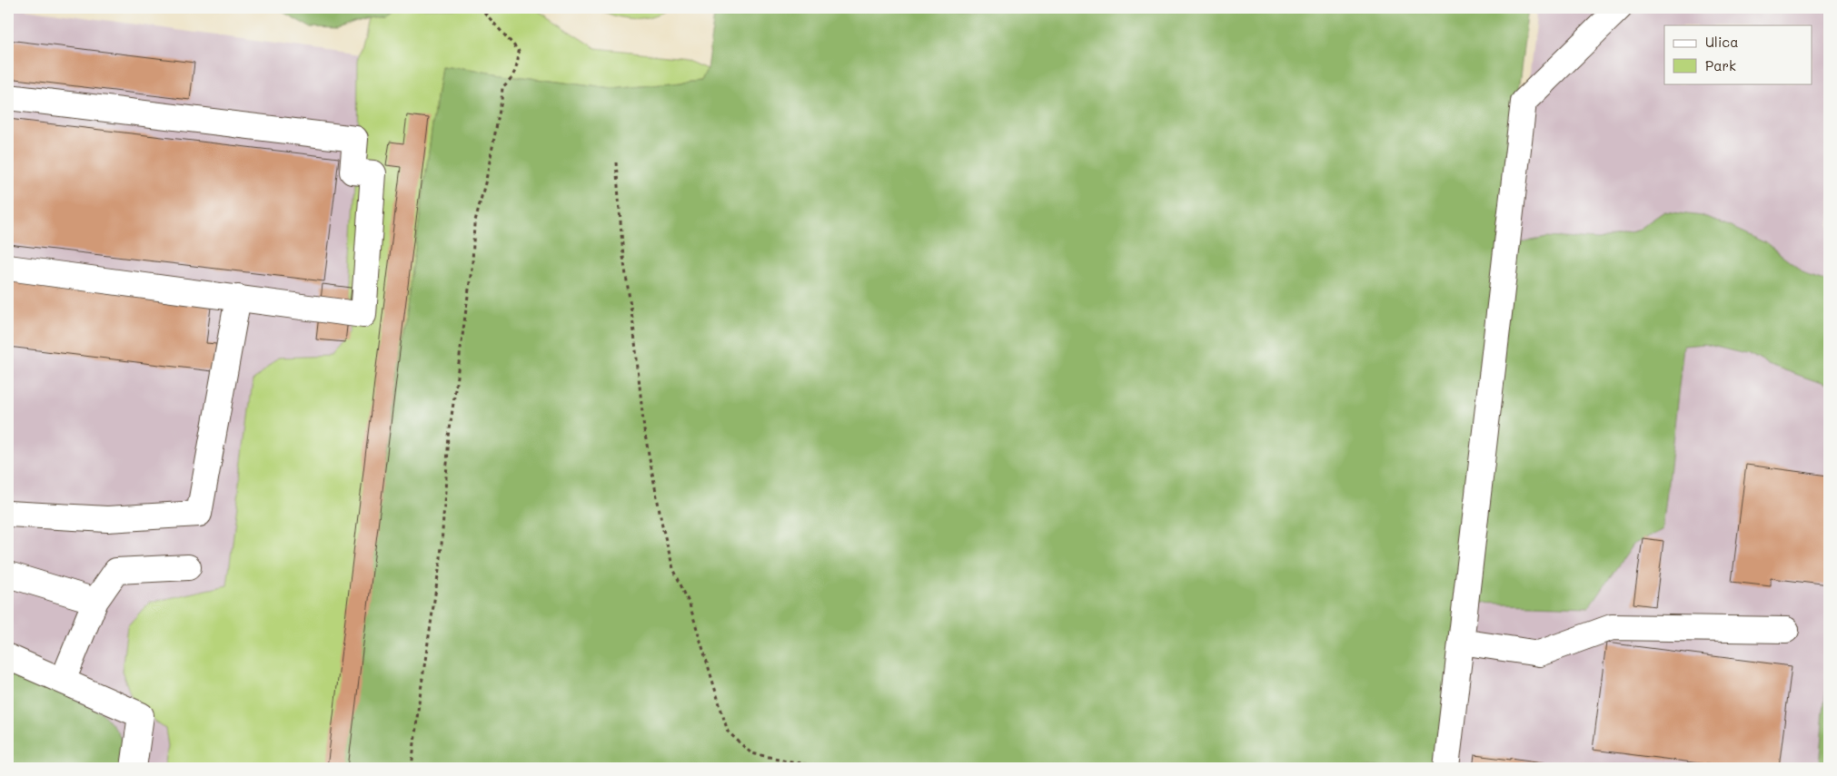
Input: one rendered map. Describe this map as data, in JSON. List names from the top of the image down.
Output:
{
  "legend": ["Ulica", "Park"]
}
